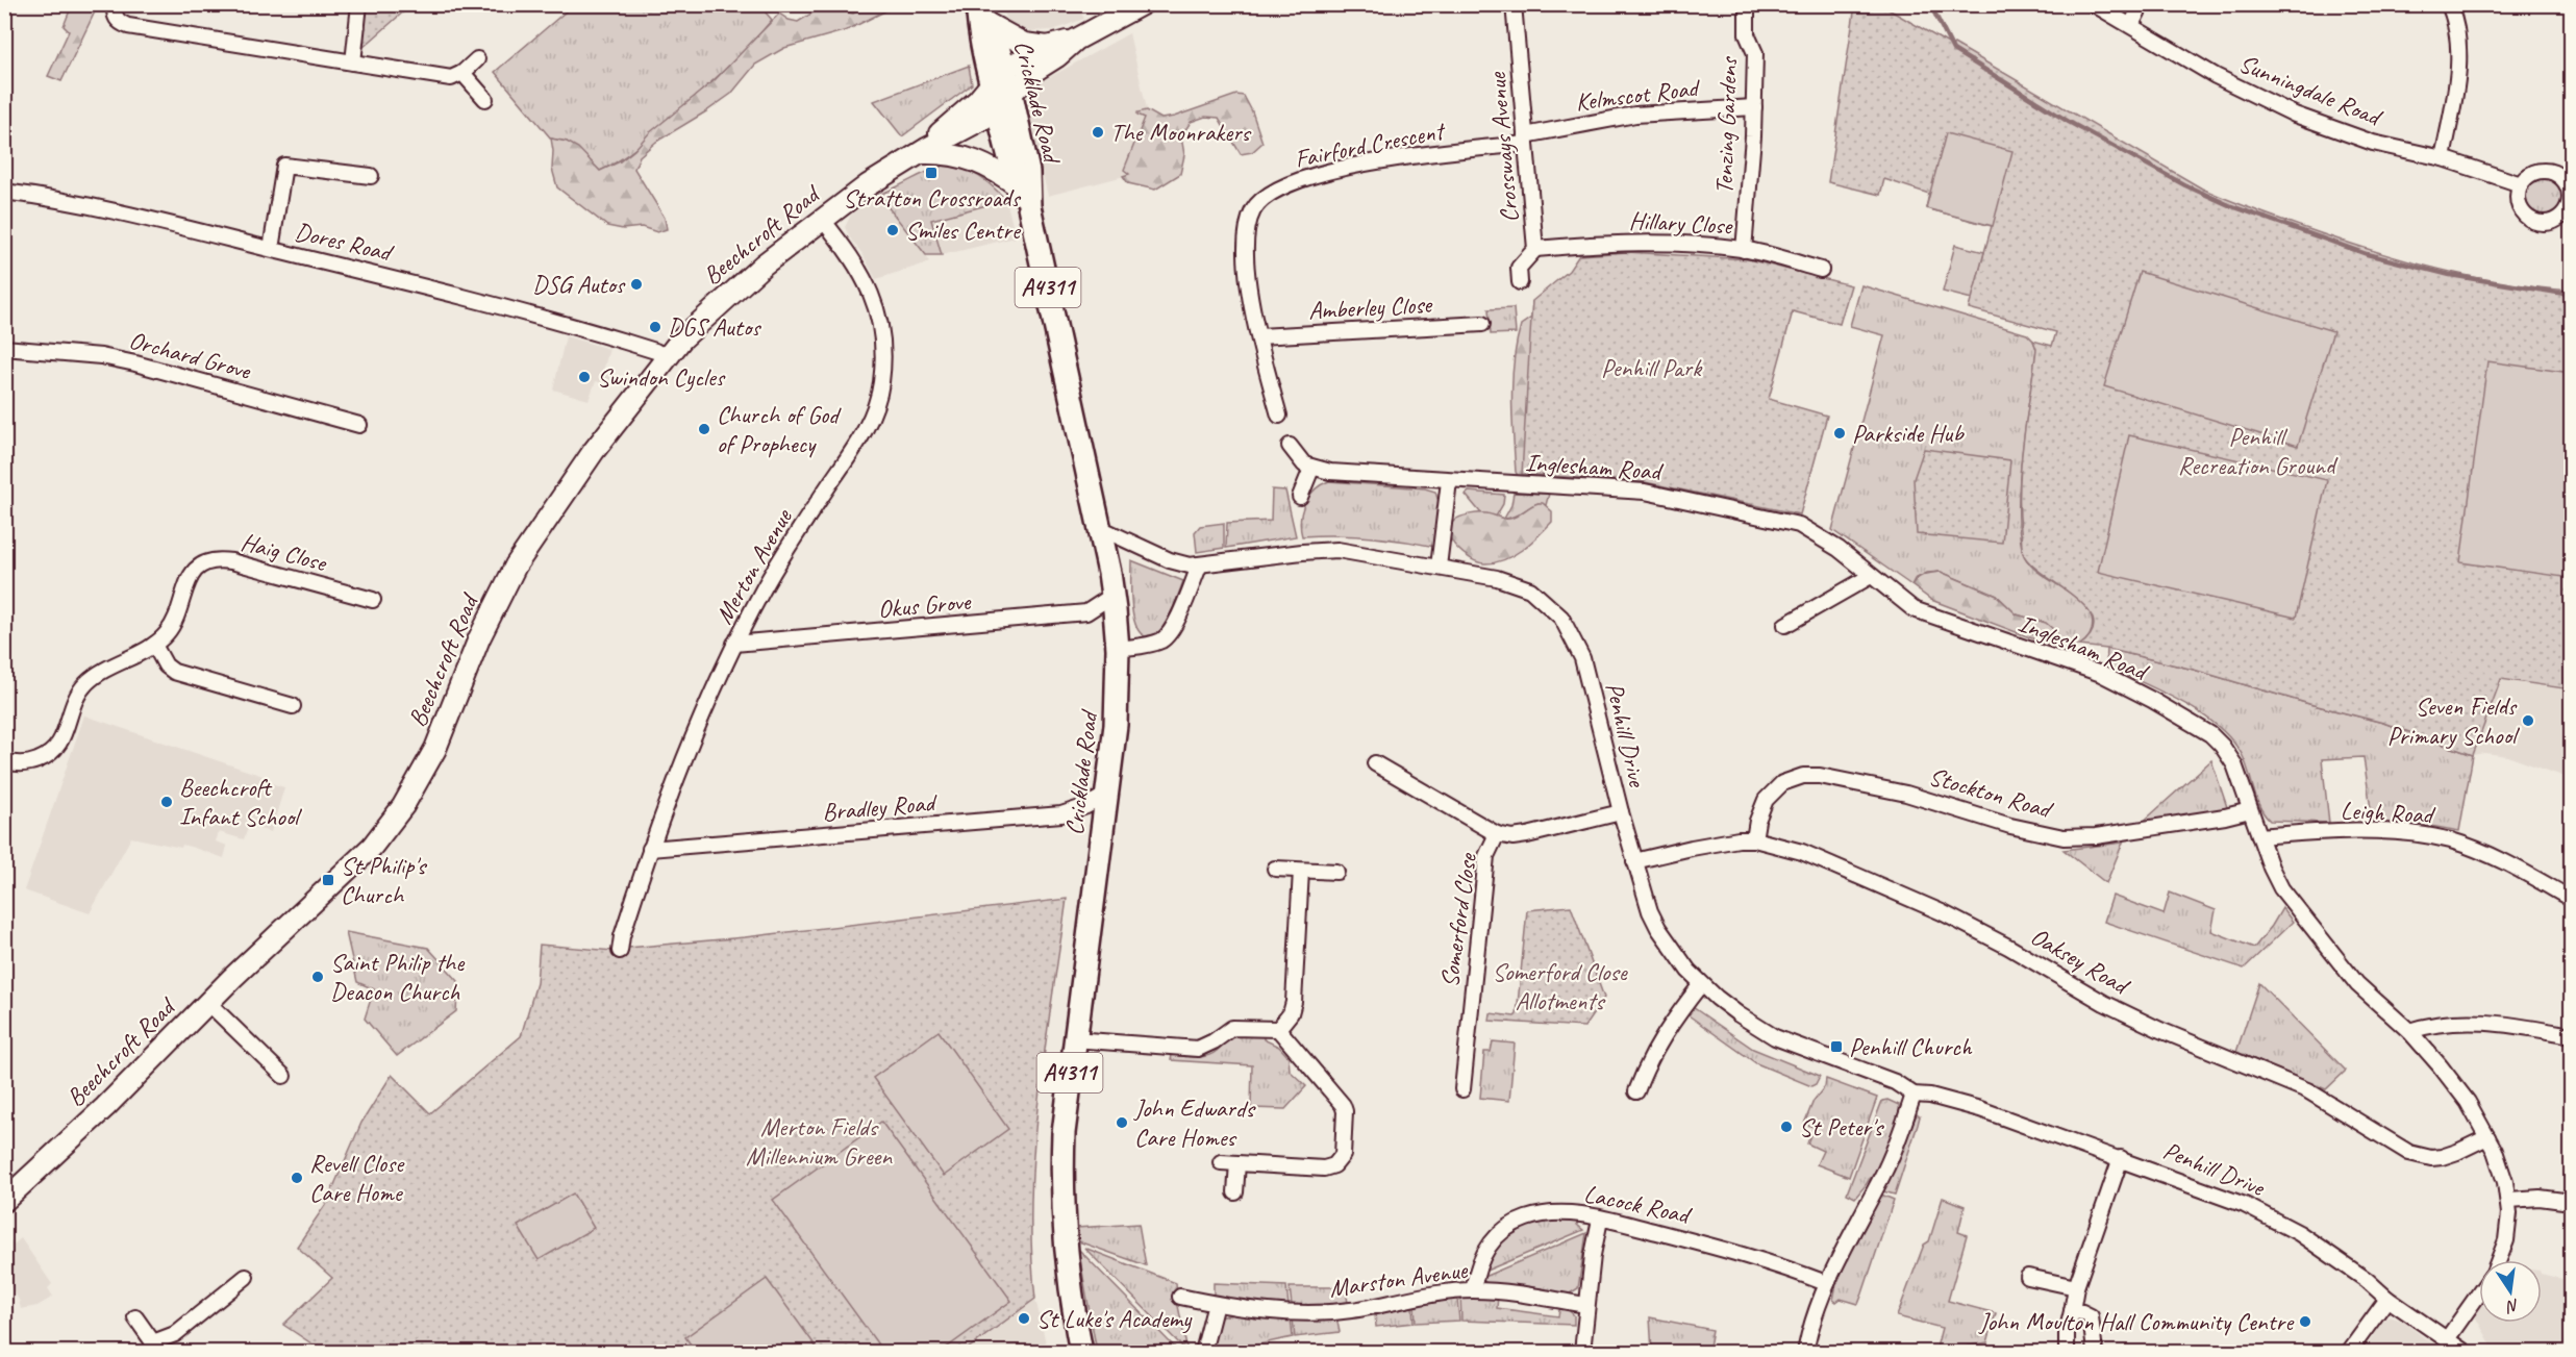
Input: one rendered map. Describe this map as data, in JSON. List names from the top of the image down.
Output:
{
  "streets": {
    "main road": ["Cricklade Road", "Beechcroft Road", "A4311"],
    "street": [
      "Sunningdale Road",
      "Kelmscot Road",
      "Tenzing Gardens",
      "Fairford Crescent",
      "Crossways Avenue",
      "Hillary Close",
      "Dores Road",
      "Amberley Close",
      "Orchard Grove",
      "Inglesham Road",
      "Haig Close",
      "Merton Avenue",
      "Okus Grove",
      "Penhill Drive",
      "Stockton Road",
      "Bradley Road",
      "Leigh Road",
      "Somerford Close",
      "Oaksey Road",
      "Lacock Road",
      "Marston Avenue"
    ]
  },
  "crossings": [
    ["Kelmscot Road", "Tenzing Gardens"],
    ["Kelmscot Road", "Fairford Crescent"],
    ["Kelmscot Road", "Crossways Avenue"],
    ["Cricklade Road", "Beechcroft Road"],
    ["Cricklade Road", "Okus Grove"],
    ["Cricklade Road", "Penhill Drive"],
    ["Cricklade Road", "Bradley Road"],
    ["Tenzing Gardens", "Hillary Close"],
    ["Fairford Crescent", "Crossways Avenue"],
    ["Fairford Crescent", "Amberley Close"],
    ["Crossways Avenue", "Hillary Close"],
    ["Beechcroft Road", "Dores Road"],
    ["Beechcroft Road", "Merton Avenue"],
    ["Inglesham Road", "Penhill Drive"],
    ["Inglesham Road", "Stockton Road"],
    ["Inglesham Road", "Leigh Road"],
    ["Inglesham Road", "Oaksey Road"],
    ["Merton Avenue", "Okus Grove"],
    ["Merton Avenue", "Bradley Road"],
    ["Penhill Drive", "Somerford Close"],
    ["Penhill Drive", "Oaksey Road"],
    ["Stockton Road", "Oaksey Road"],
    ["Lacock Road", "Marston Avenue"]
  ],
  "parks": [
    "Penhill Park",
    "Penhill Recreation Ground",
    "Somerford Close Allotments",
    "Merton Fields Millennium Green"
  ],
  "places": {
    "other": [
      "The Moonrakers",
      "Smiles Centre",
      "DSG Autos",
      "DGS Autos",
      "Swindon Cycles",
      "Church of God of Prophecy",
      "Parkside Hub",
      "Seven Fields Primary School",
      "Beechcroft Infant School",
      "Saint Philip the Deacon Church",
      "John Edwards Care Homes",
      "St Peter's",
      "Revell Close Care Home",
      "St Luke's Academy",
      "John Moulton Hall Community Centre"
    ],
    "transit": ["Stratton Crossroads", "St Philip's Church", "Penhill Church"]
  },
  "north": "bottom"
}
